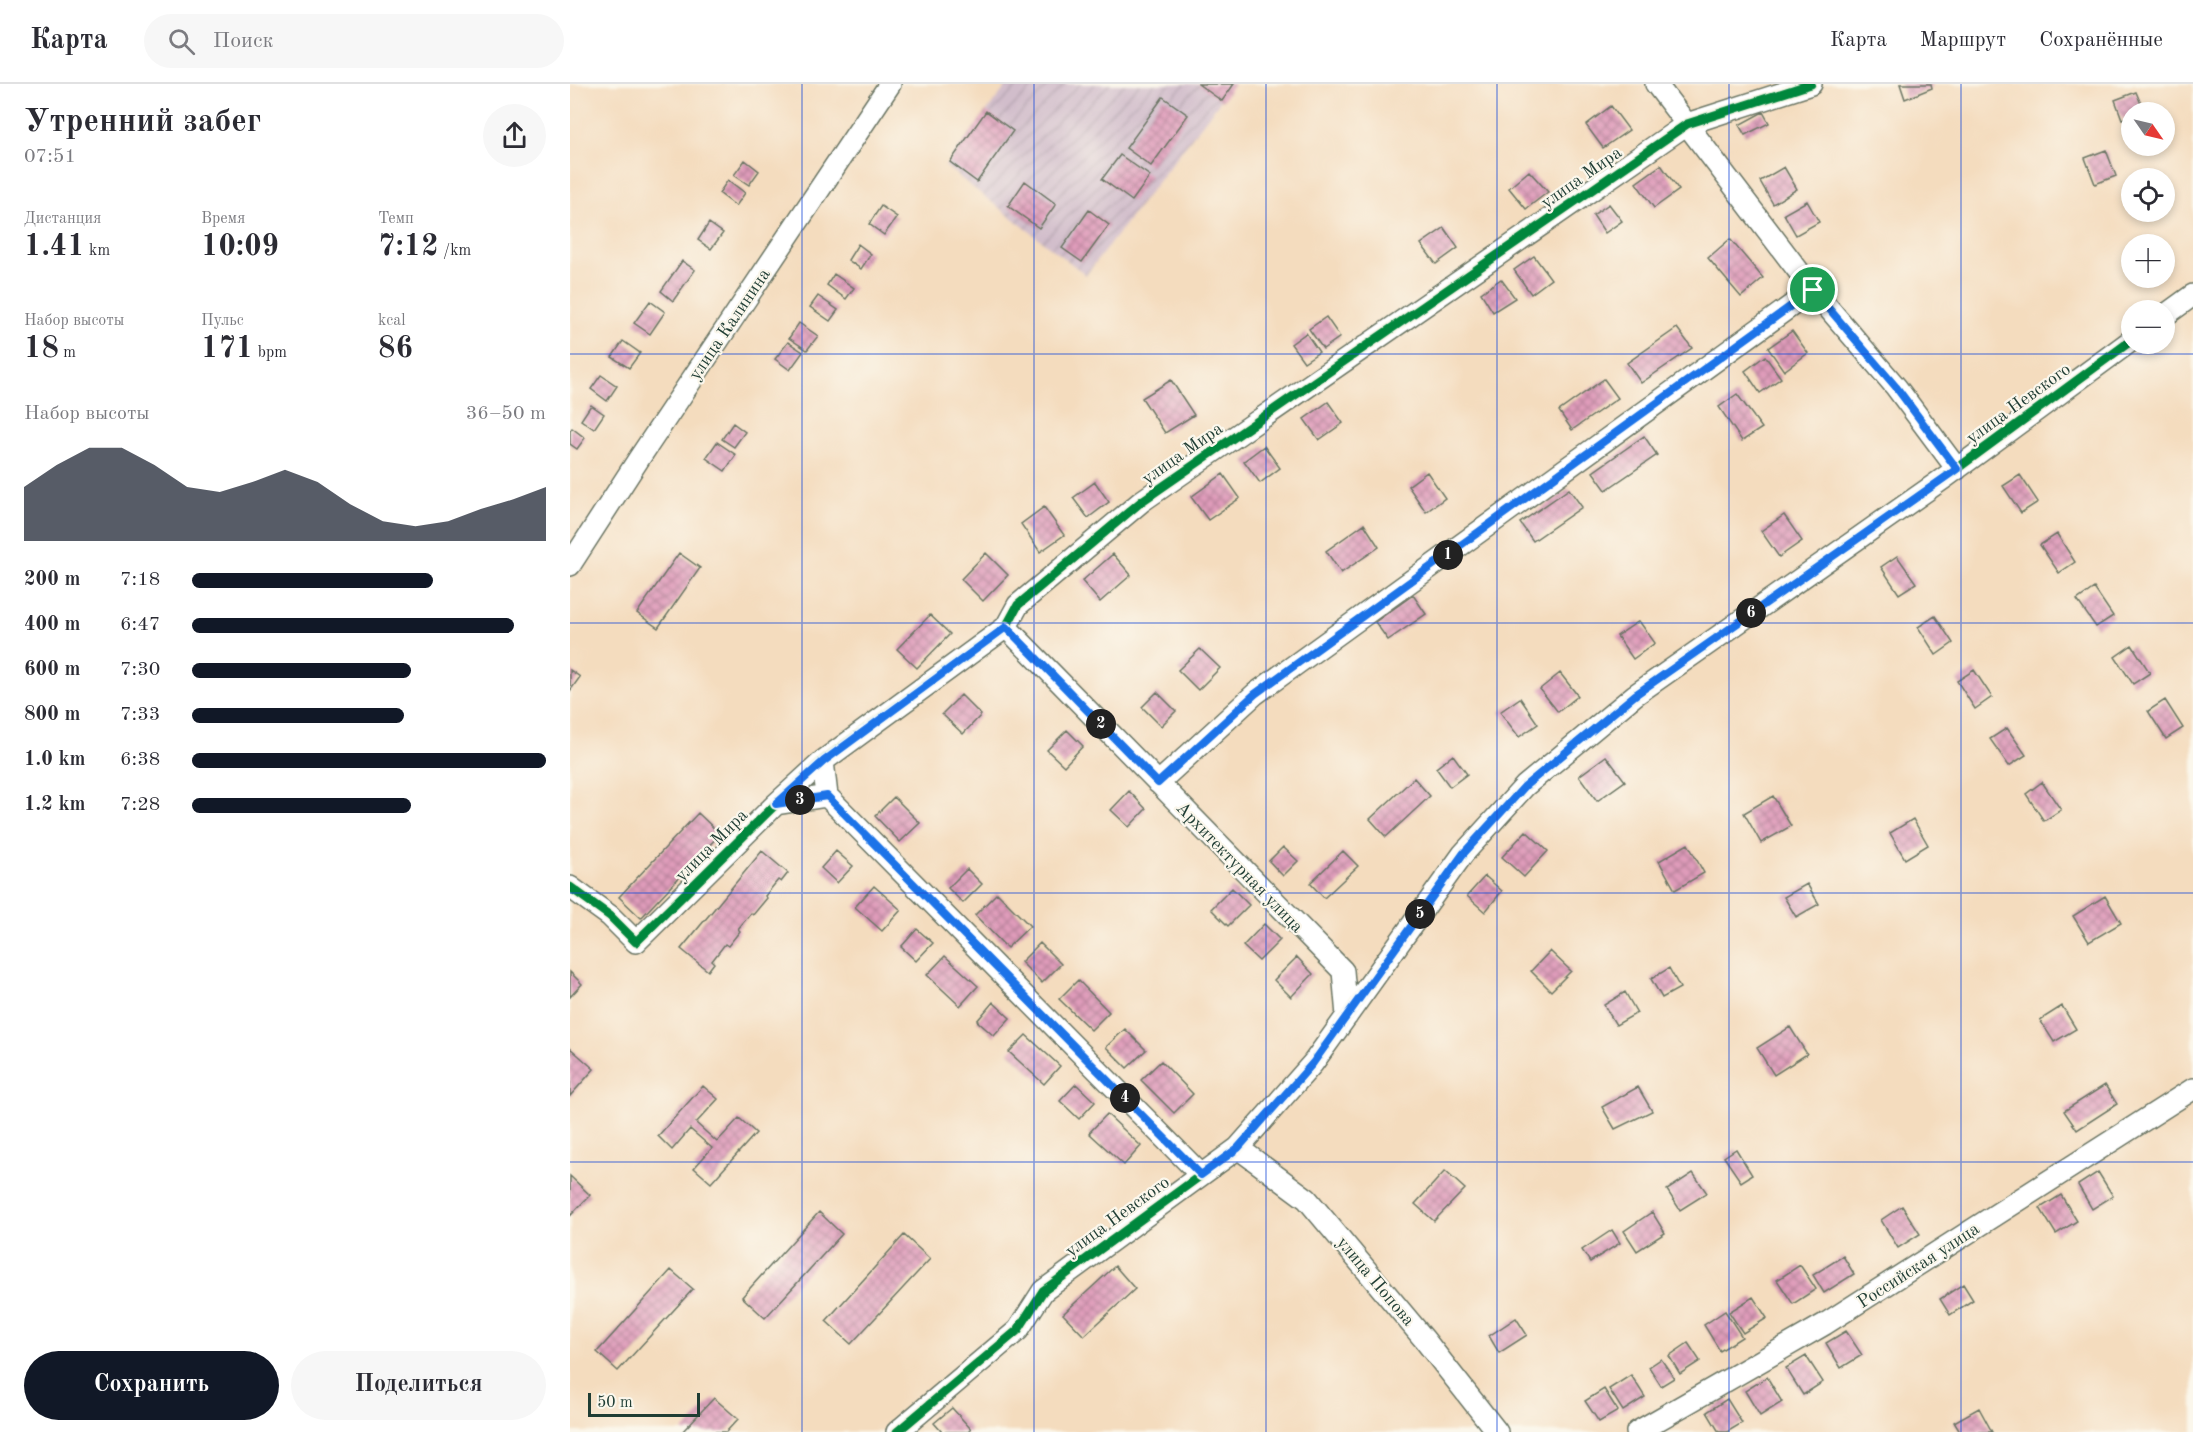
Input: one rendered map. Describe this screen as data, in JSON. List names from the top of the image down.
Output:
{
  "streets": {
    "street": [
      "улица Мира",
      "улица Калинина",
      "улица Невского",
      "Архитектурная улица",
      "Российская улица",
      "улица Попова"
    ]
  },
  "crossings": [
    ["улица Мира", "Архитектурная улица"],
    ["улица Невского", "Архитектурная улица"],
    ["улица Невского", "улица Попова"]
  ],
  "scale_bar": "50 m",
  "north": "bottom right",
  "page": {
    "header": "Карта",
    "search": "Поиск",
    "nav": ["Карта", "Маршрут", "Сохранённые"],
    "heading": ["Утренний забег", "07:51"],
    "map_buttons": ["+", "−"],
    "stats": [
      ["Дистанция", "1.41 km"],
      ["Время", "10:09"],
      ["Темп", "7:12 /km"],
      ["Набор высоты", "18 m"],
      ["Пульс", "171 bpm"],
      ["kcal", "86"]
    ],
    "chart": ["Набор высоты", "36–50 m"],
    "pins": [
      "1",
      "6",
      "2",
      "3",
      "5",
      "4"
    ],
    "list": [
      {
        "name": "200 m",
        "note": "7:18"
      },
      {
        "name": "400 m",
        "note": "6:47"
      },
      {
        "name": "600 m",
        "note": "7:30"
      },
      {
        "name": "800 m",
        "note": "7:33"
      },
      {
        "name": "1.0 km",
        "note": "6:38"
      },
      {
        "name": "1.2 km",
        "note": "7:28"
      }
    ],
    "buttons": ["Сохранить", "Поделиться"],
    "scale": "50 m"
  }
}
